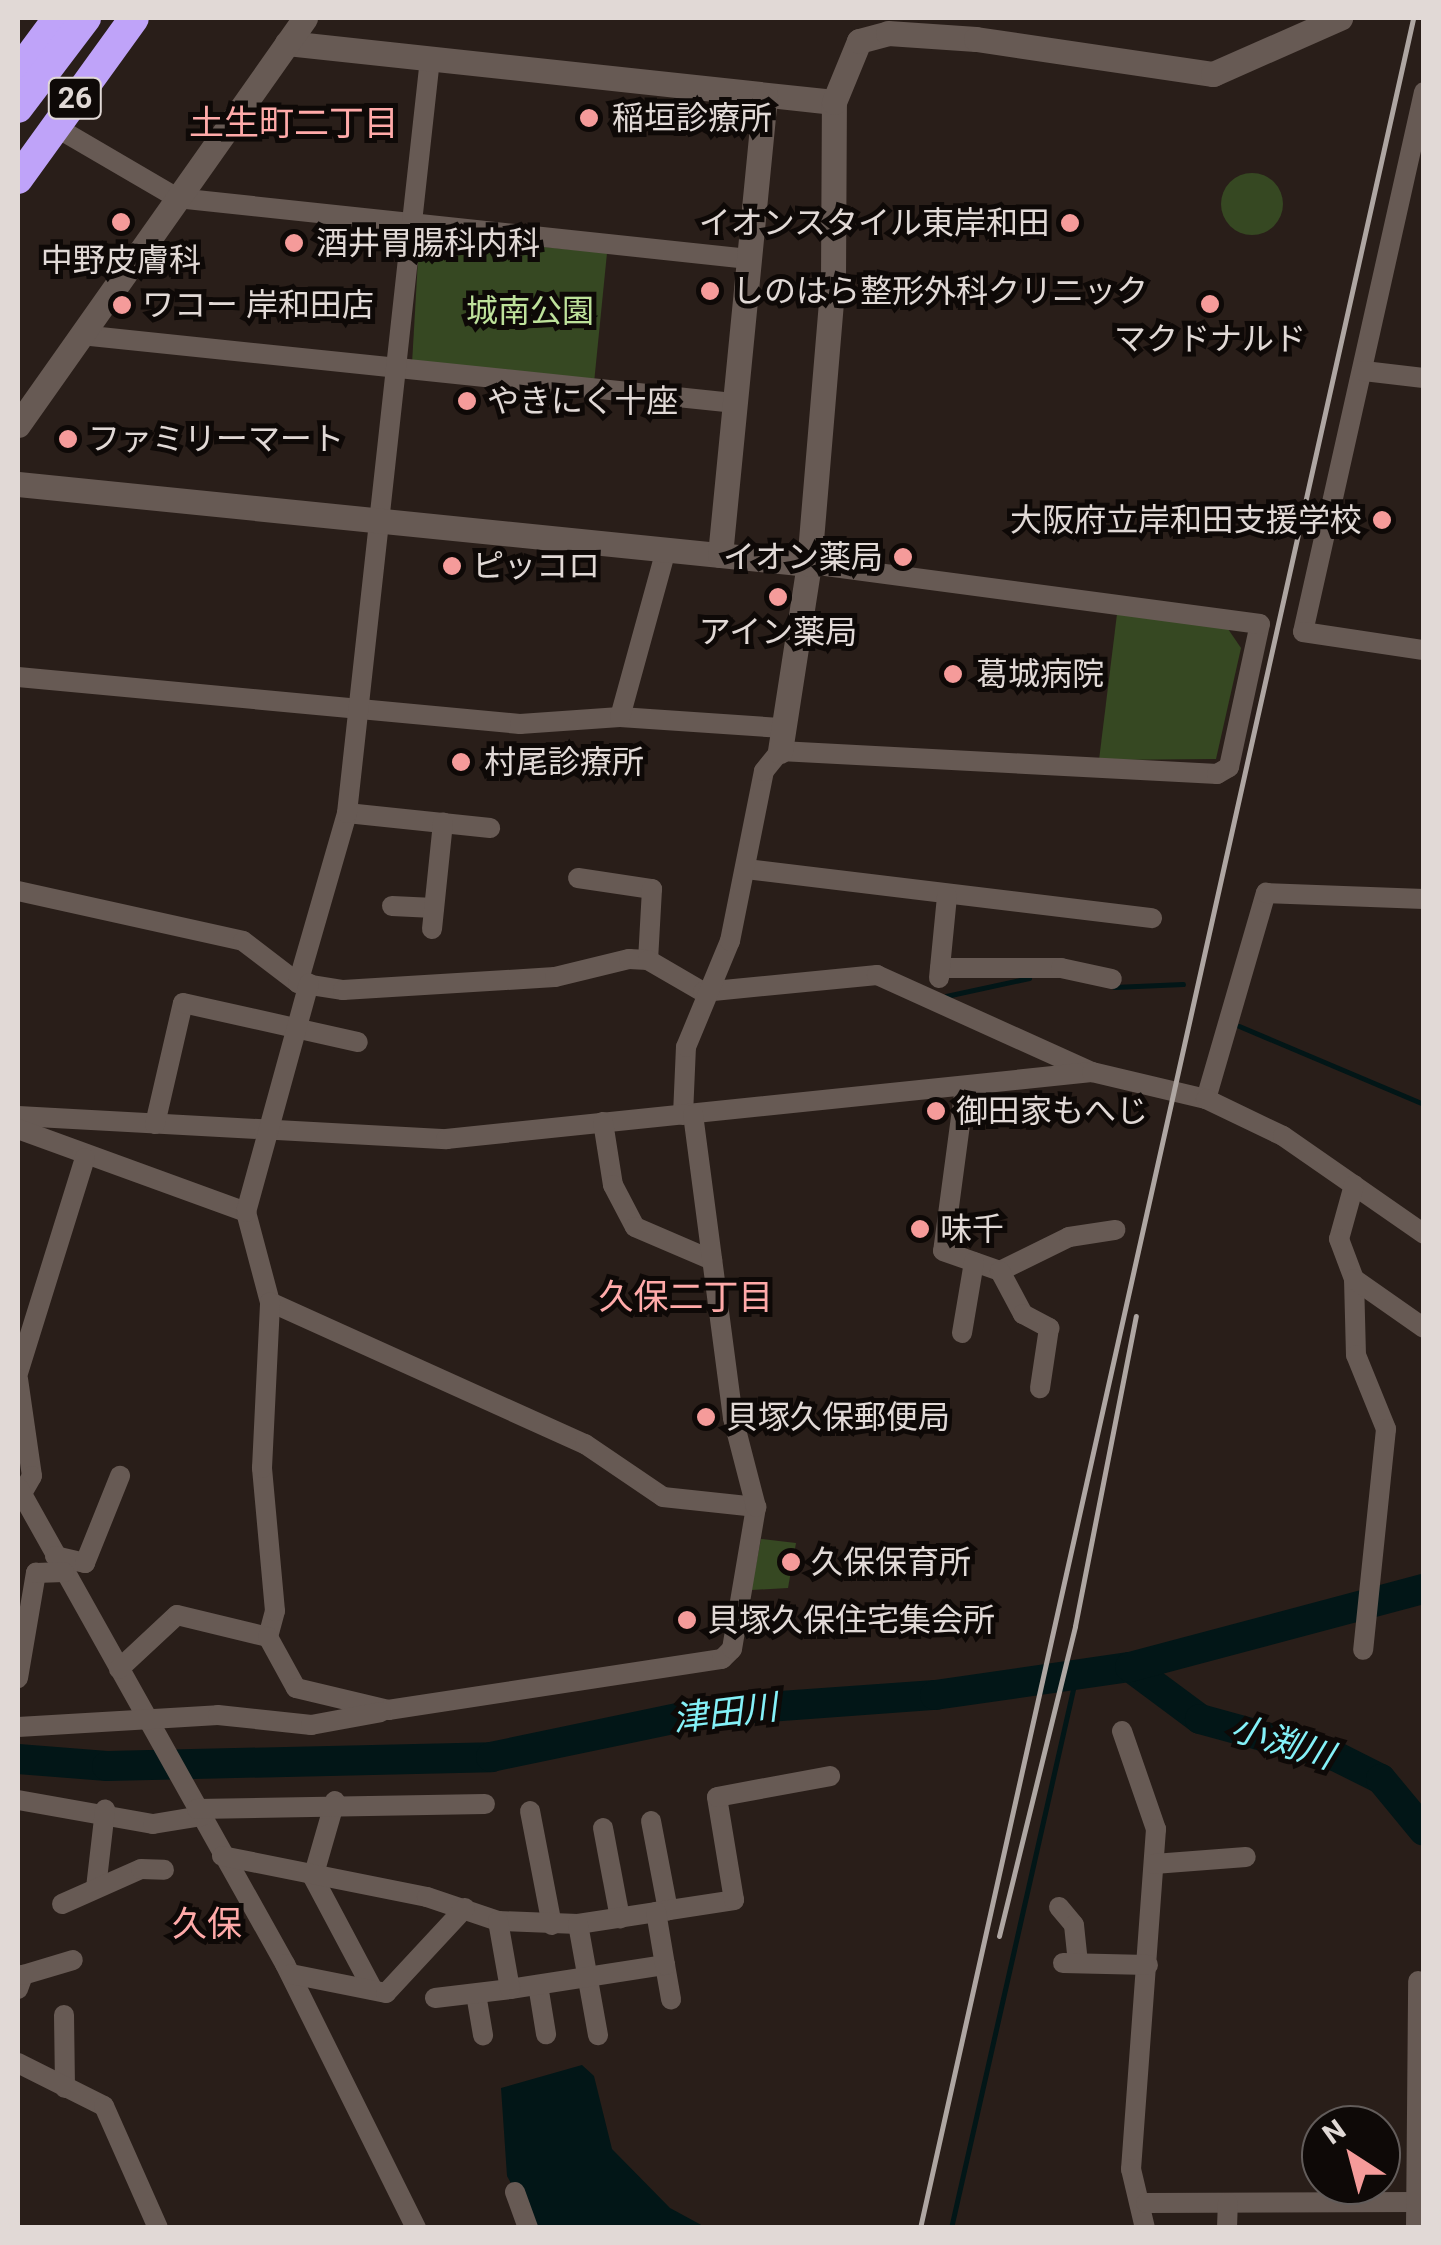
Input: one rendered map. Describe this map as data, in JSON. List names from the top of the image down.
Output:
{
  "streets": {
    "highway": ["26"]
  },
  "districts": ["土生町二丁目", "久保二丁目", "久保"],
  "water": ["津田川", "小渕川"],
  "parks": ["城南公園"],
  "places": [
    "稲垣診療所",
    "中野皮膚科",
    "イオンスタイル東岸和田",
    "酒井胃腸科内科",
    "しのはら整形外科クリニック",
    "マクドナルド",
    "ワコー 岸和田店",
    "やきにく十座",
    "ファミリーマート",
    "大阪府立岸和田支援学校",
    "イオン薬局",
    "ピッコロ",
    "アイン薬局",
    "葛城病院",
    "村尾診療所",
    "御田家もへじ",
    "味千",
    "貝塚久保郵便局",
    "久保保育所",
    "貝塚久保住宅集会所"
  ],
  "north": "top left"
}
